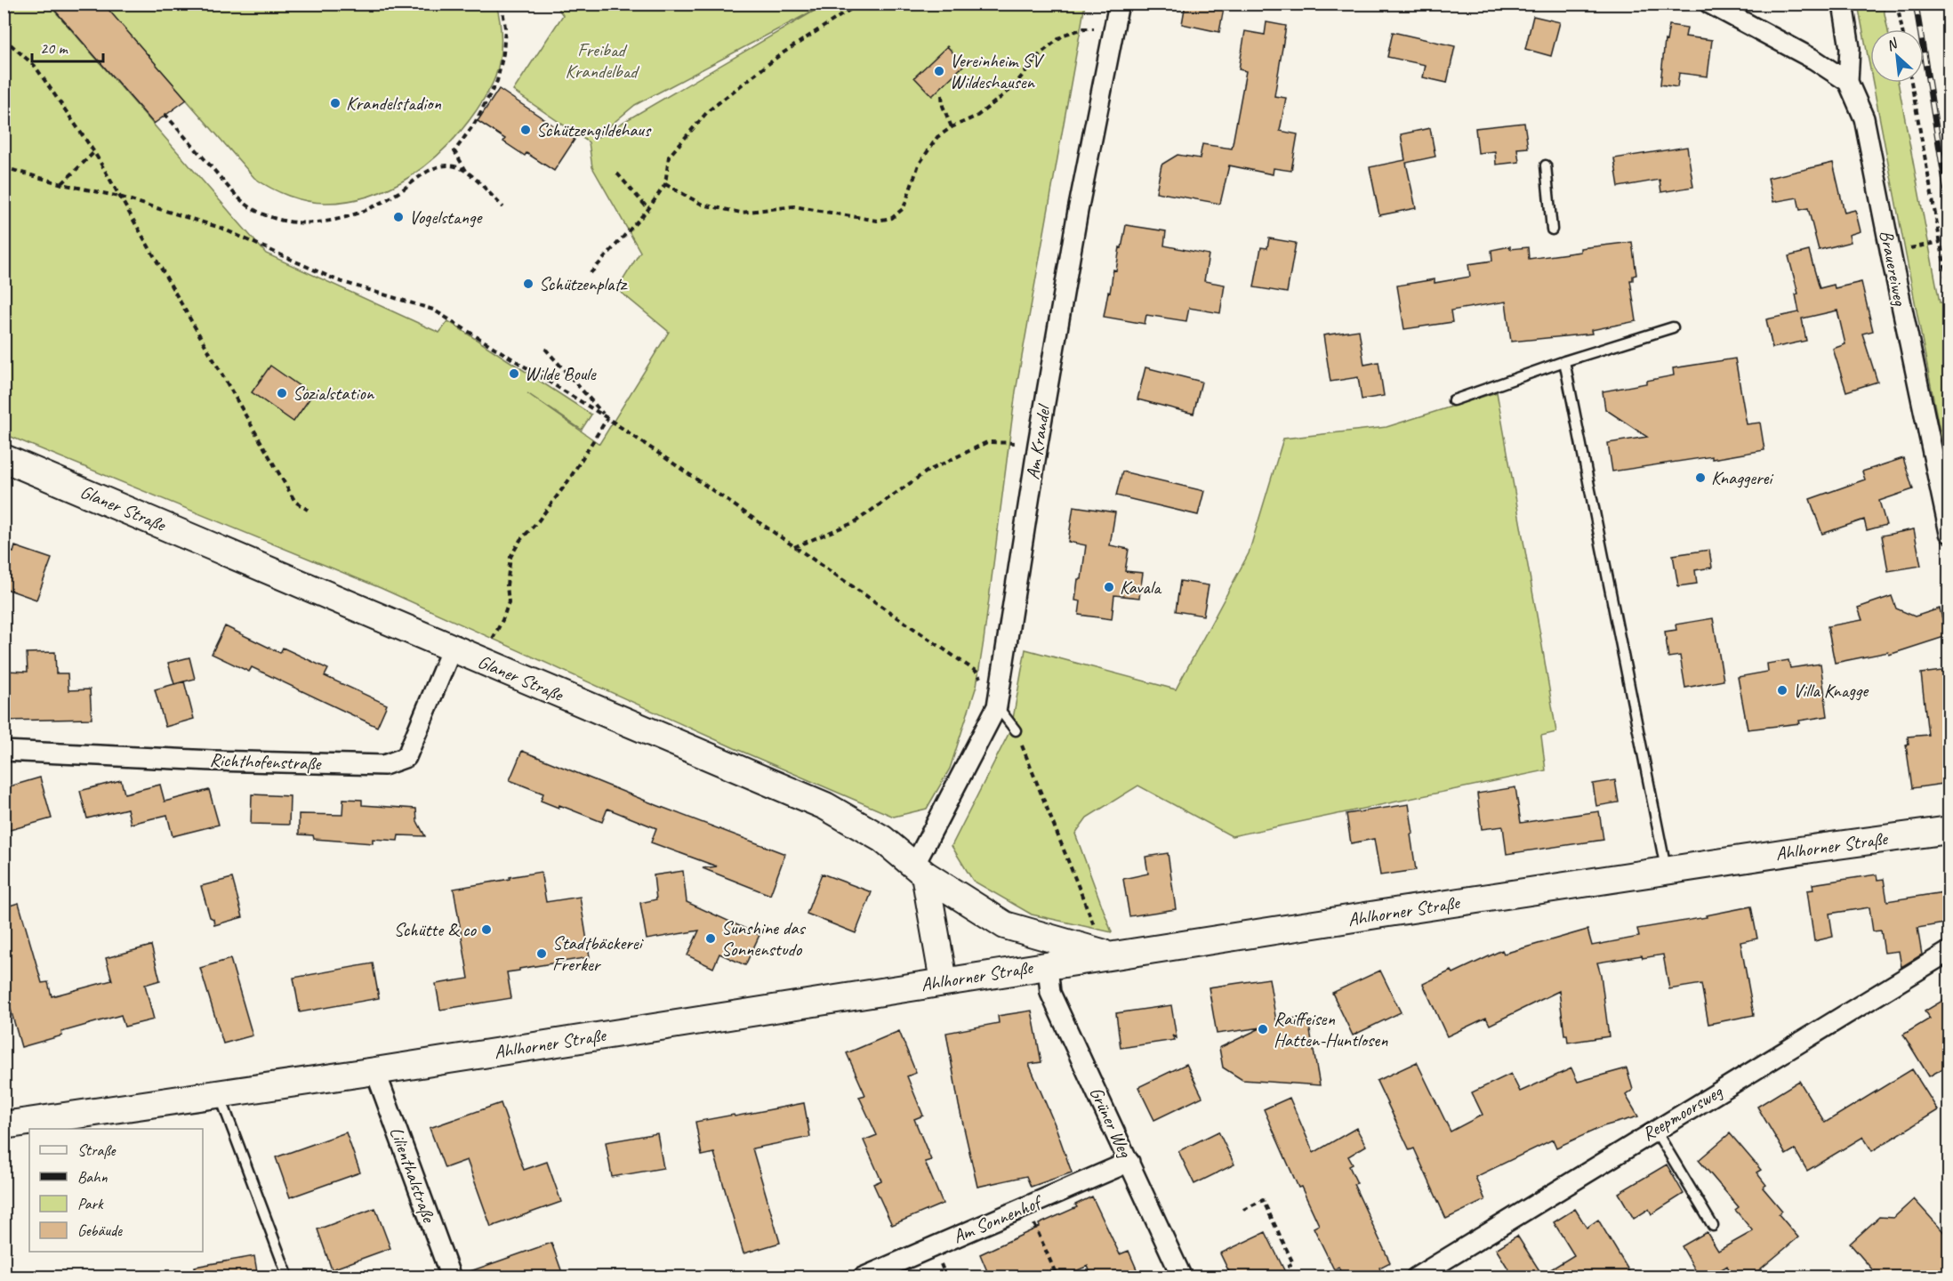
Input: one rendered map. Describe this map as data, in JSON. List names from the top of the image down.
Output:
{
  "streets": {
    "street": [
      "Brauereiweg",
      "Am Krandel",
      "Glaner Straße",
      "Richthofenstraße",
      "Ahlhorner Straße",
      "Reepmoorsweg",
      "Grüner Weg",
      "Lilienthalstraße",
      "Am Sonnenhof"
    ]
  },
  "crossings": [
    ["Am Krandel", "Glaner Straße"],
    ["Glaner Straße", "Richthofenstraße"],
    ["Glaner Straße", "Ahlhorner Straße"],
    ["Ahlhorner Straße", "Grüner Weg"],
    ["Ahlhorner Straße", "Lilienthalstraße"],
    ["Grüner Weg", "Am Sonnenhof"]
  ],
  "parks": ["Freibad Krandelbad"],
  "places": [
    "Vereinheim SV Wildeshausen",
    "Krandelstadion",
    "Schützengildehaus",
    "Vogelstange",
    "Schützenplatz",
    "Wilde Boule",
    "Sozialstation",
    "Knaggerei",
    "Kavala",
    "Villa Knagge",
    "Schütte & co",
    "Sunshine das Sonnenstudo",
    "Stadtbäckerei Frerker",
    "Raiffeisen Hatten-Huntlosen"
  ],
  "legend": [
    "Straße",
    "Bahn",
    "Park",
    "Gebäude"
  ],
  "scale_bar": "20 m",
  "north": "top left"
}
